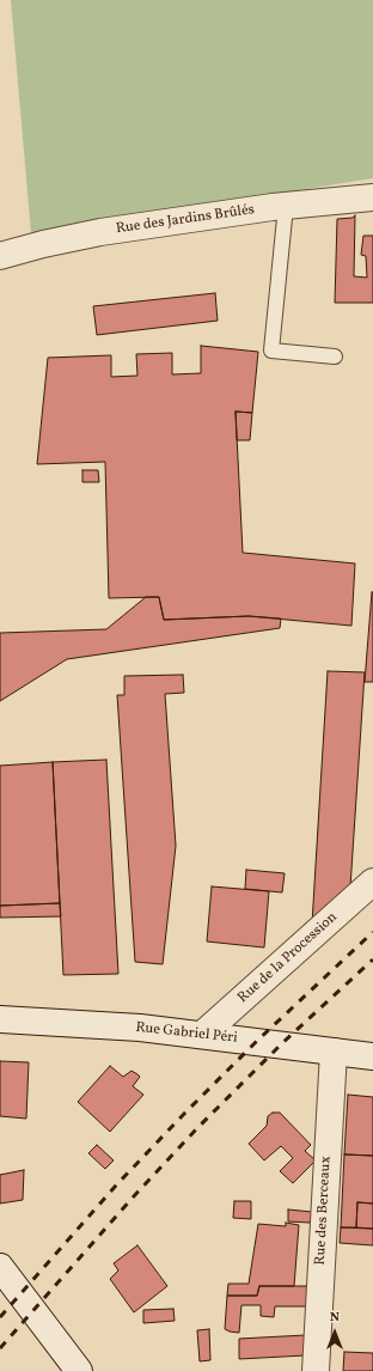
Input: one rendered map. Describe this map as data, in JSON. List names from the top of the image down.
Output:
{
  "streets": {
    "street": [
      "Rue des Jardins Brûlés",
      "Rue de la Procession",
      "Rue Gabriel Péri",
      "Rue des Berceaux"
    ]
  },
  "crossings": [
    ["Rue de la Procession", "Rue Gabriel Péri"],
    ["Rue Gabriel Péri", "Rue des Berceaux"]
  ],
  "north": "top"
}
